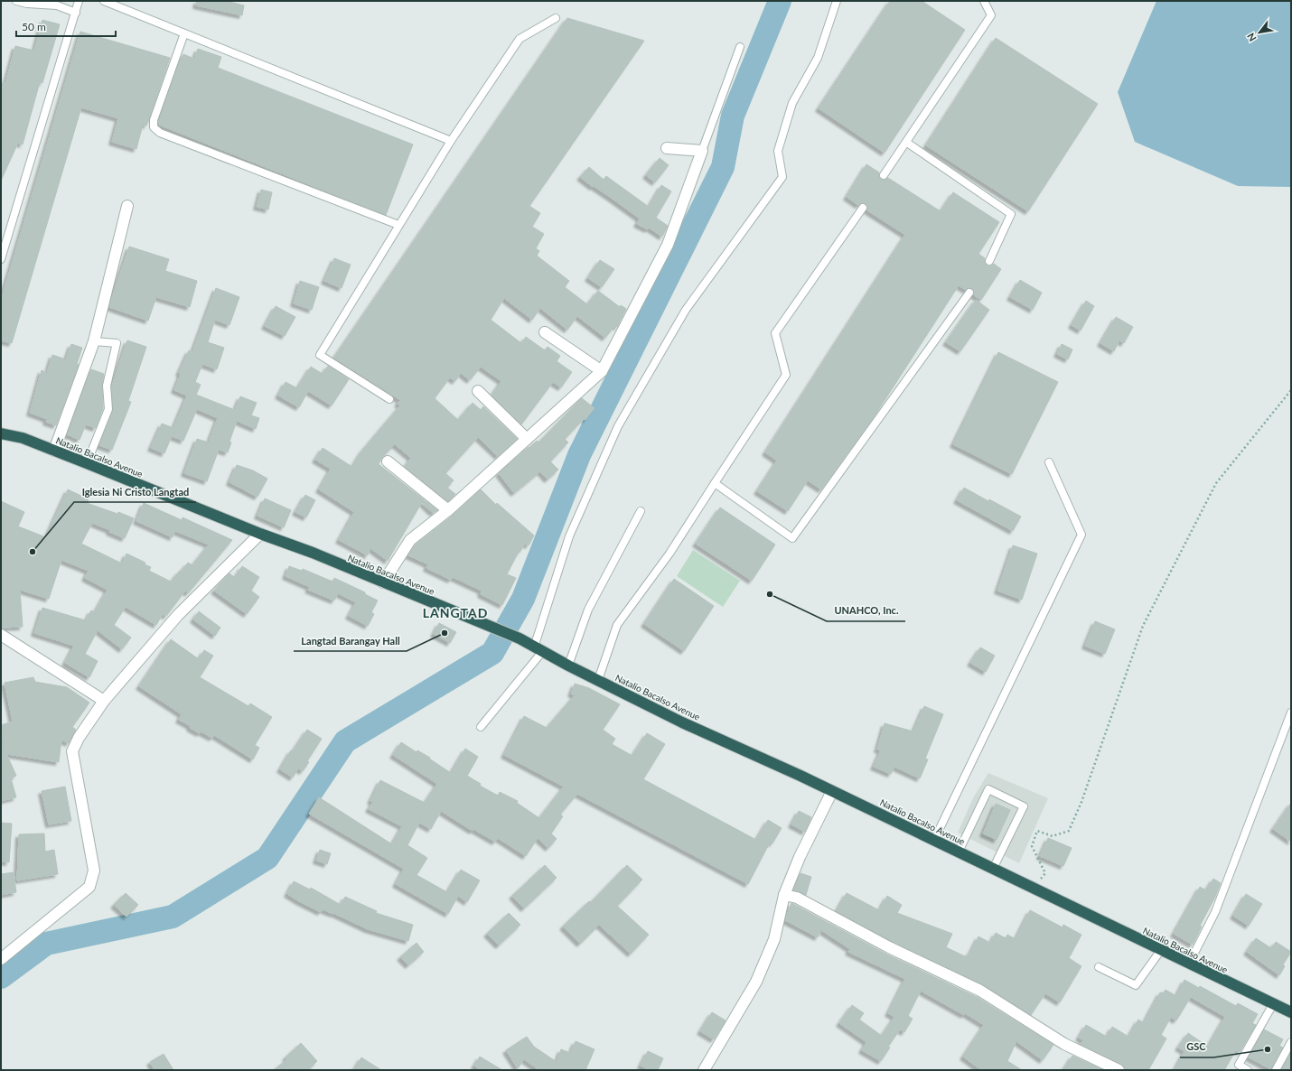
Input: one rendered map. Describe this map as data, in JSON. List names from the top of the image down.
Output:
{
  "streets": {
    "highway": ["Natalio Bacalso Avenue"]
  },
  "districts": ["LANGTAD"],
  "places": [
    "Iglesia Ni Cristo Langtad",
    "UNAHCO, Inc.",
    "Langtad Barangay Hall",
    "GSC"
  ],
  "scale_bar": "50 m",
  "north": "bottom left"
}
